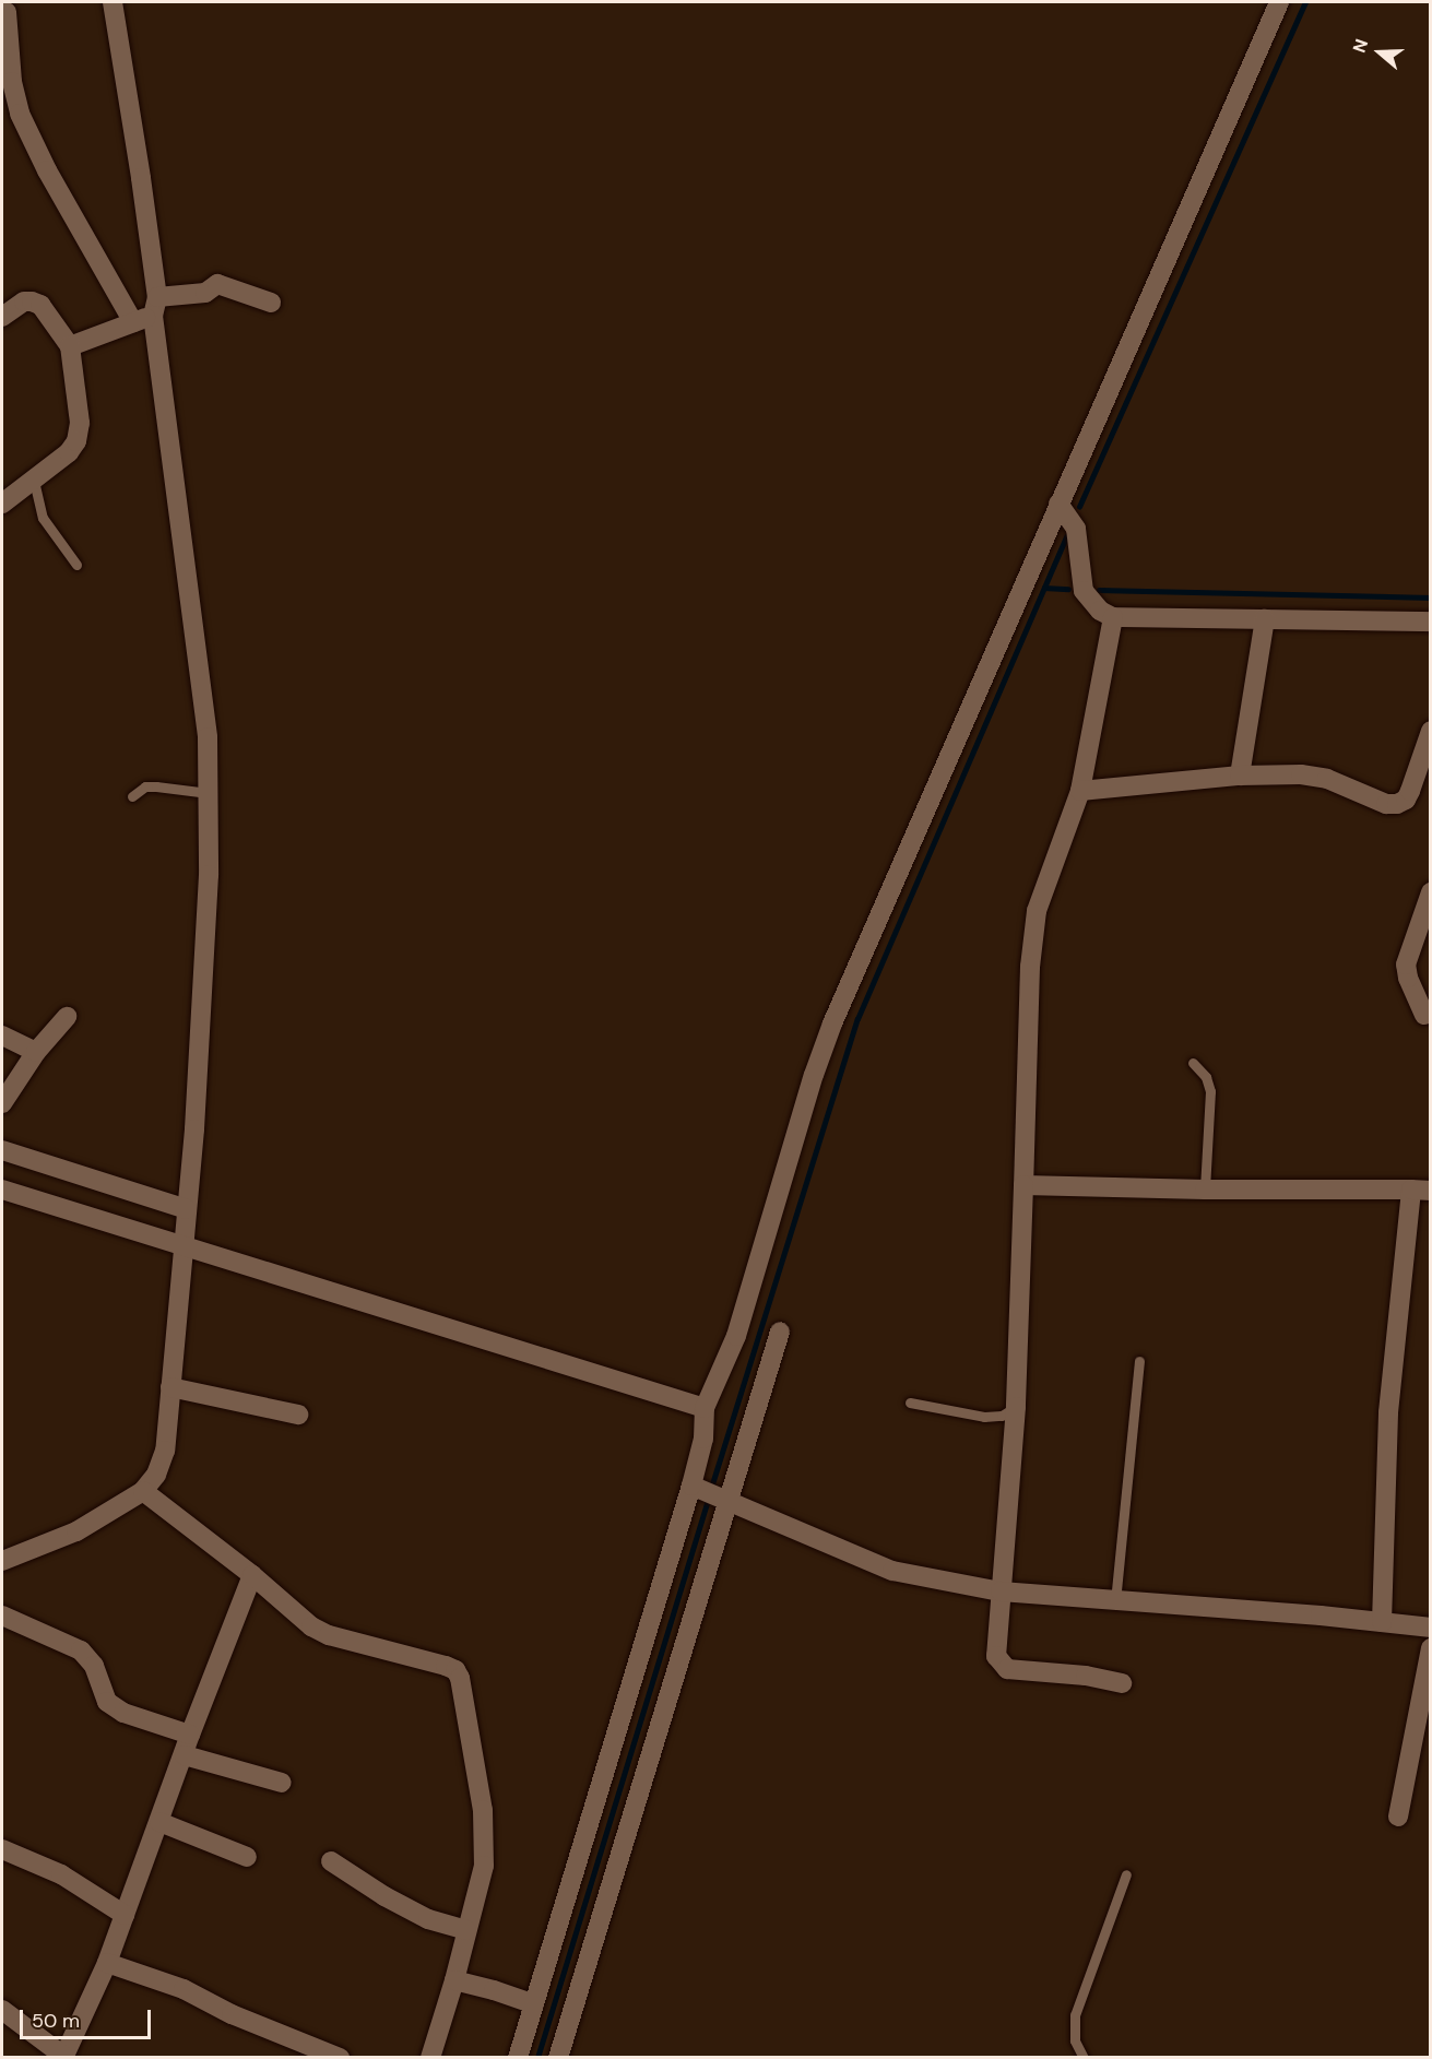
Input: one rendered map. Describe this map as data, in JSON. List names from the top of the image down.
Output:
{
  "scale_bar": "50 m",
  "north": "left"
}
